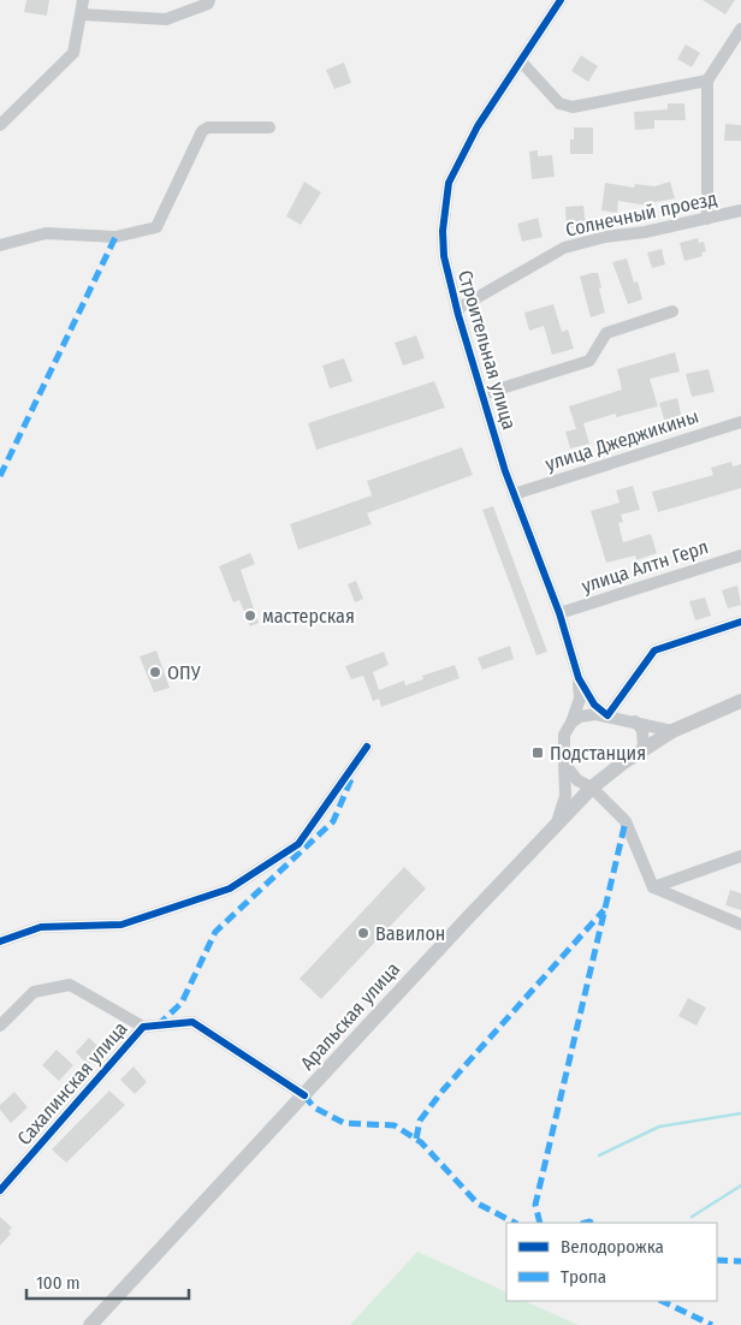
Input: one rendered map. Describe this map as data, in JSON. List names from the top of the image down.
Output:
{
  "streets": {
    "main road": ["Аральская улица"],
    "street": [
      "Солнечный проезд",
      "Строительная улица",
      "улица Джеджикины",
      "улица Алтн Герл",
      "Сахалинская улица"
    ]
  },
  "crossings": [
    ["Солнечный проезд", "Строительная улица"],
    ["Строительная улица", "улица Джеджикины"],
    ["Строительная улица", "улица Алтн Герл"],
    ["Строительная улица", "Аральская улица"],
    ["Аральская улица", "Сахалинская улица"]
  ],
  "places": {
    "other": ["мастерская", "ОПУ", "Вавилон"],
    "transit": ["Подстанция"]
  },
  "legend": ["Велодорожка", "Тропа"],
  "scale_bar": "100 m"
}
